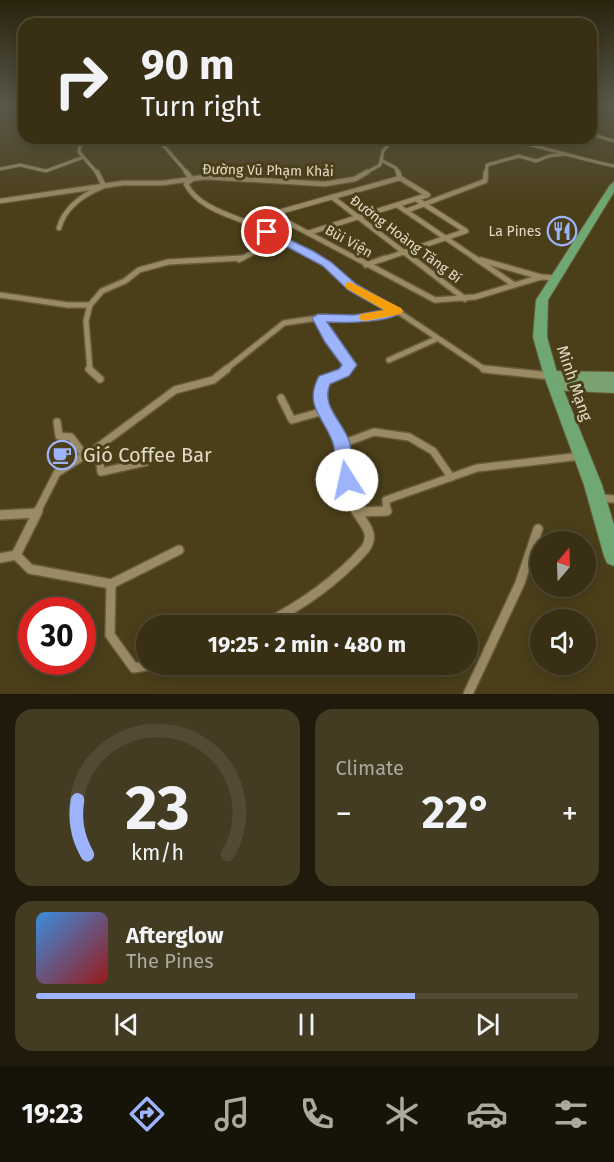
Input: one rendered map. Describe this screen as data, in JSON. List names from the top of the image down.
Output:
{
  "streets": {
    "highway": ["Minh Mạng"],
    "street": ["Đường Vũ Phạm Khải", "Đường Hoàng Tăng Bí", "Bùi Viện"]
  },
  "crossings": [
    ["Đường Hoàng Tăng Bí", "Bùi Viện"]
  ],
  "places": {
    "restaurant": ["La Pines"],
    "cafe": ["Gió Coffee Bar"]
  },
  "north": "top",
  "page": {
    "turn": ["90 m", "Turn right"],
    "limit": "30",
    "trip": "19:25 · 2 min · 480 m",
    "tile": "Climate",
    "heat": ["−", "22°", "+"],
    "song": ["Afterglow", "The Pines"],
    "tabs": "19:23",
    "gauge": ["23", "km/h"]
  }
}
